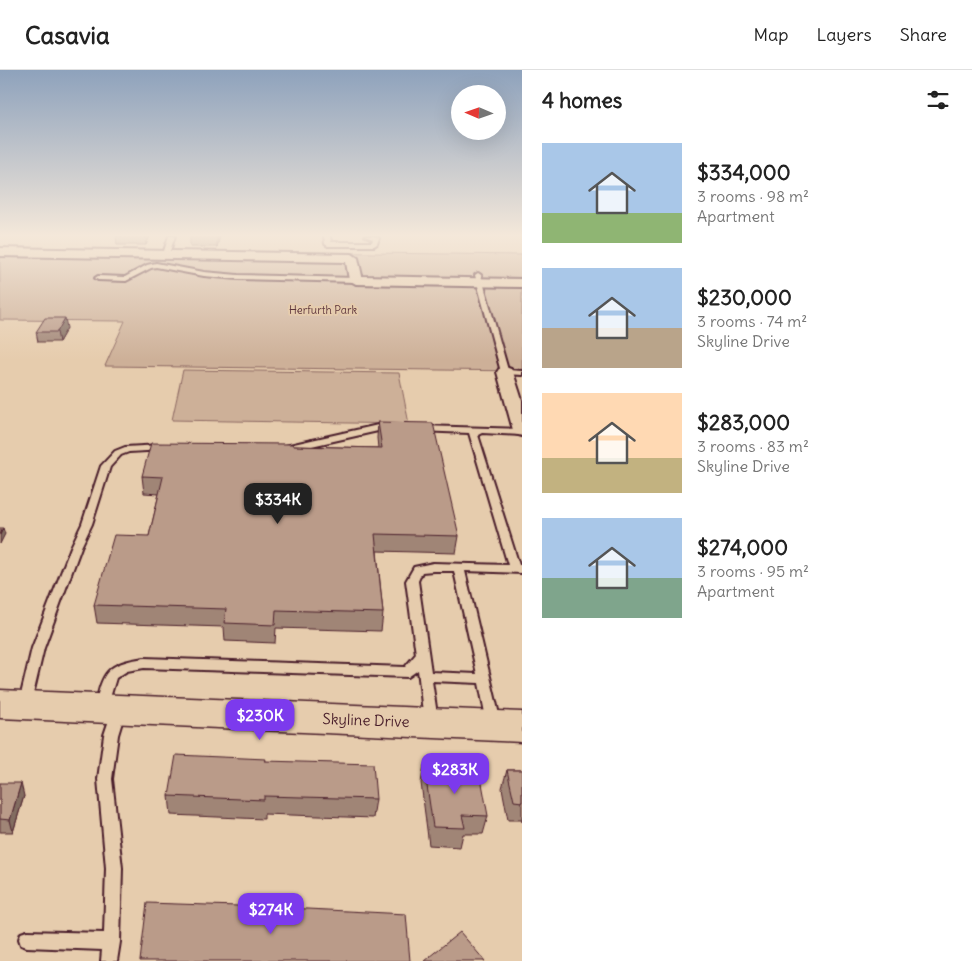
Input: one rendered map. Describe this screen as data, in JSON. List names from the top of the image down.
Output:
{
  "streets": {
    "street": ["Skyline Drive"]
  },
  "parks": ["Herfurth Park"],
  "north": "left",
  "page": {
    "header": "Casavia",
    "nav": ["Map", "Layers", "Share"],
    "heading": "4 homes",
    "list": [
      {
        "name": "$334,000",
        "note": "3 rooms · 98 m² · Apartment"
      },
      {
        "name": "$230,000",
        "note": "3 rooms · 74 m² · Skyline Drive"
      },
      {
        "name": "$283,000",
        "note": "3 rooms · 83 m² · Skyline Drive"
      },
      {
        "name": "$274,000",
        "note": "3 rooms · 95 m² · Apartment"
      }
    ],
    "price": [
      "$334K",
      "$230K",
      "$283K",
      "$274K"
    ]
  }
}
